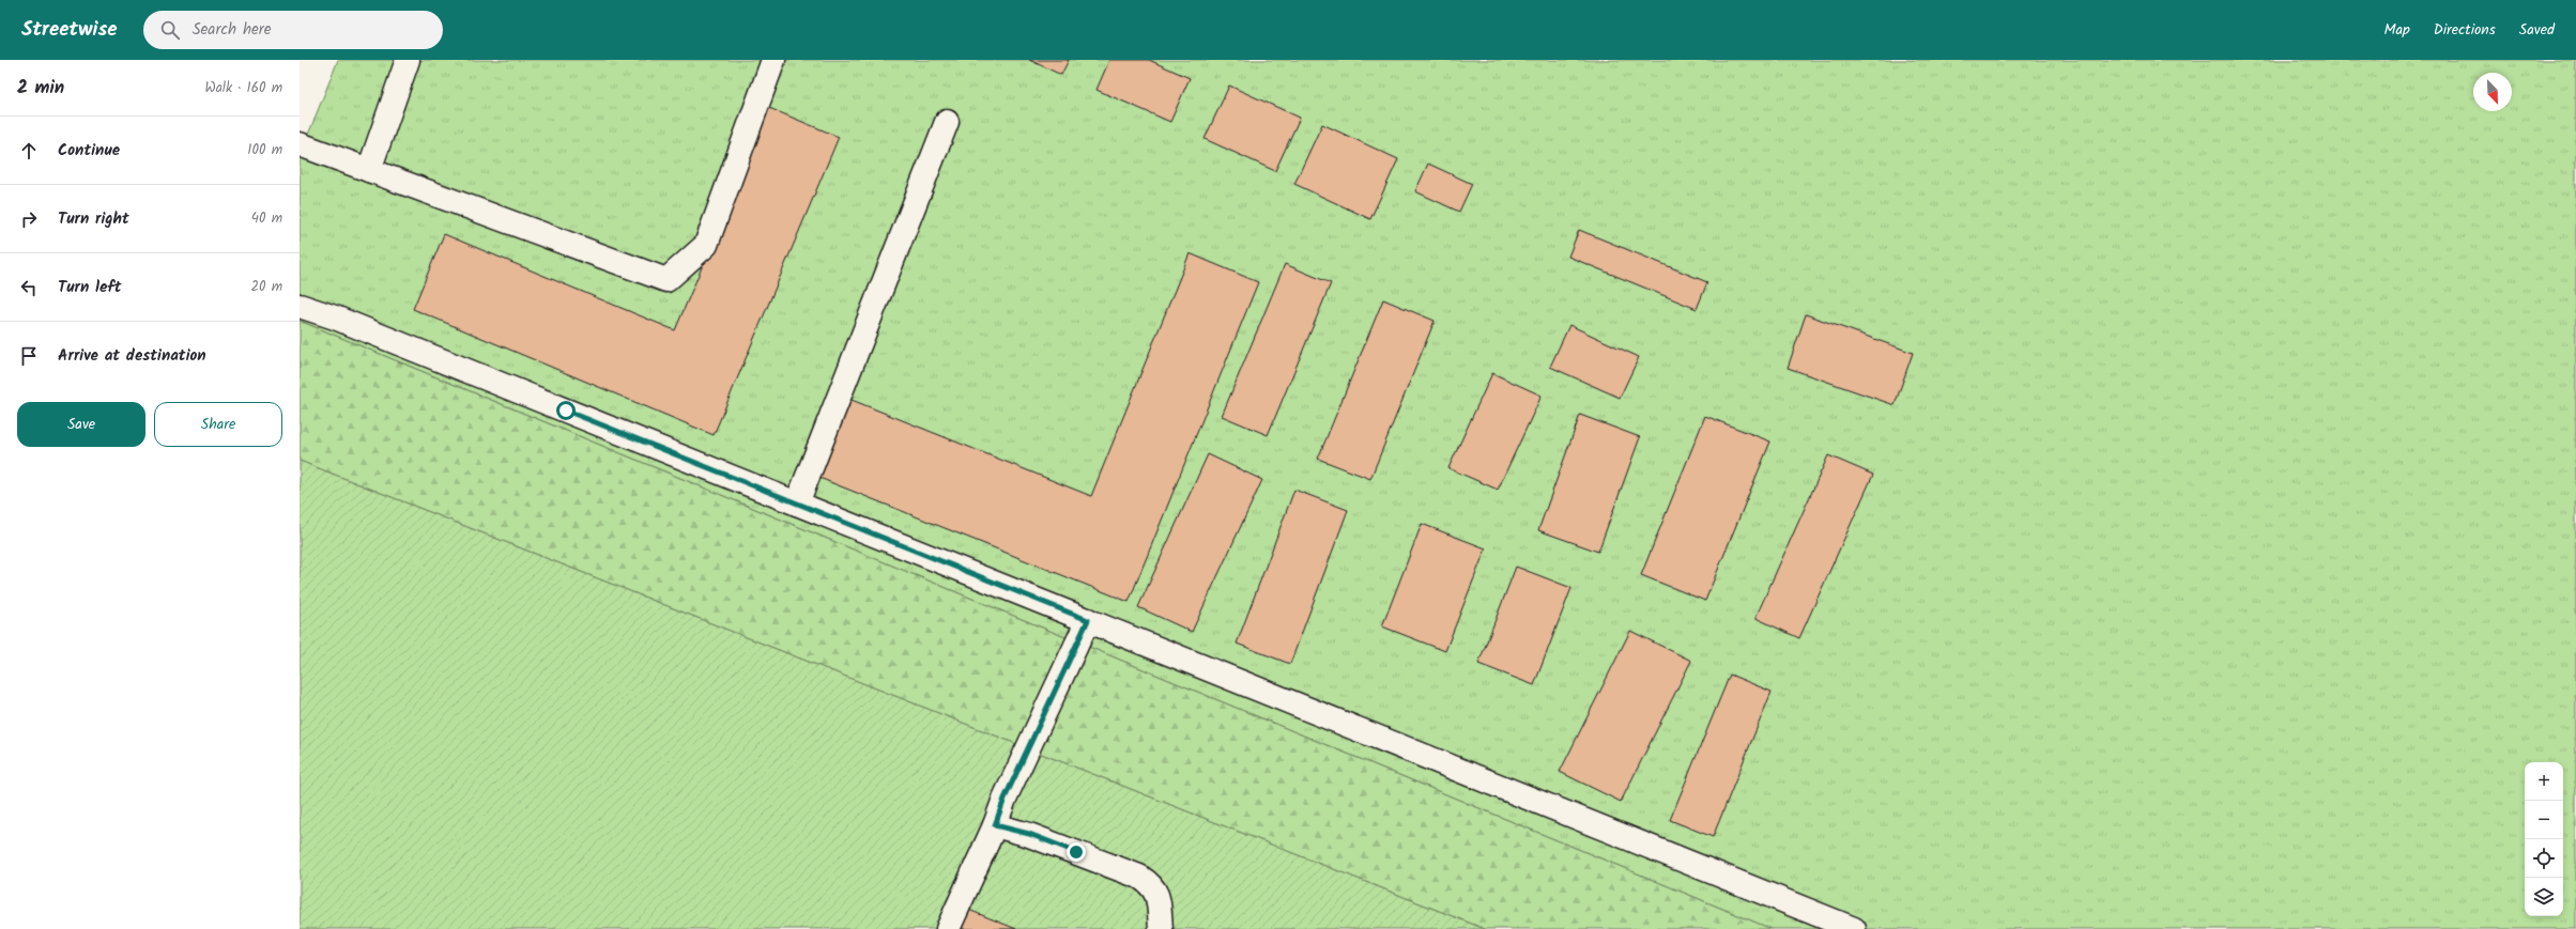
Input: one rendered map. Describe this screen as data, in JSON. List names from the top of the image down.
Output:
{
  "north": "bottom right",
  "page": {
    "header": "Streetwise",
    "search": "Search here",
    "nav": ["Map", "Directions", "Saved"],
    "heading": ["2 min", "Walk · 160 m"],
    "list": [
      ["Continue", "100 m"],
      ["Turn right", "40 m"],
      ["Turn left", "20 m"],
      "Arrive at destination"
    ],
    "buttons": ["Save", "Share"],
    "map_buttons": ["+", "−"]
  }
}
